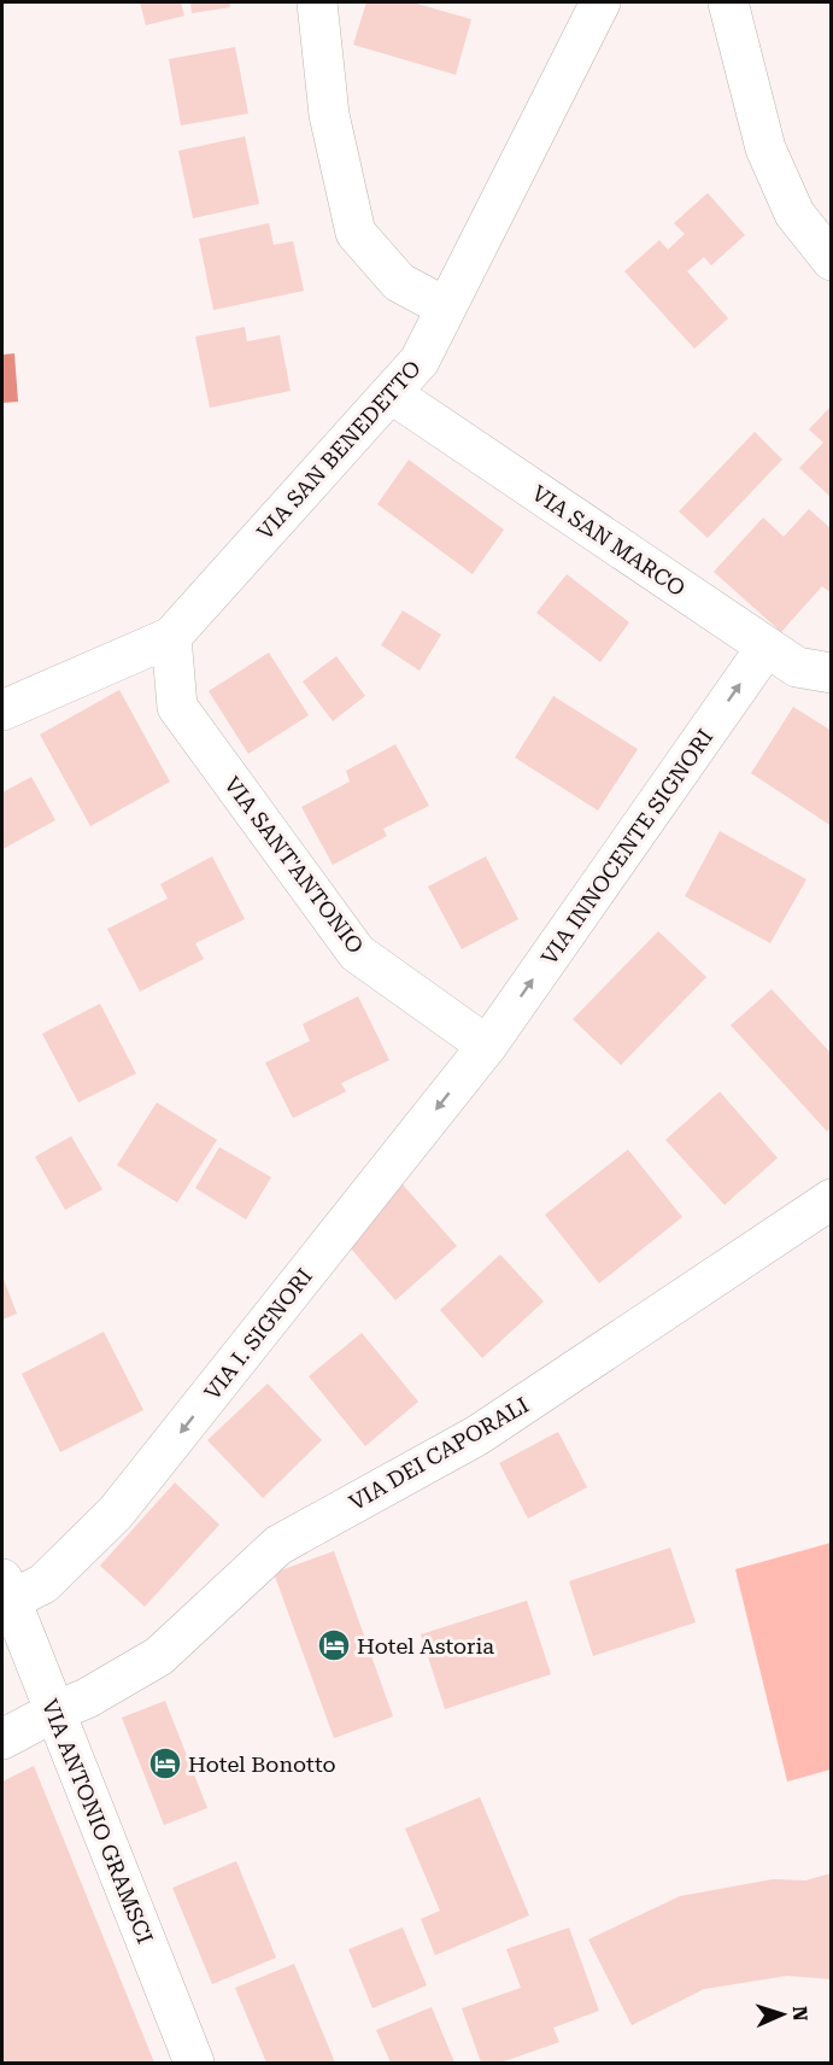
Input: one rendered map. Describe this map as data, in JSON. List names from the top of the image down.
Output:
{
  "streets": {
    "street": [
      "VIA SAN BENEDETTO",
      "VIA SAN MARCO",
      "VIA INNOCENTE SIGNORI",
      "VIA SANT'ANTONIO",
      "VIA I. SIGNORI",
      "VIA DEI CAPORALI",
      "VIA ANTONIO GRAMSCI"
    ]
  },
  "crossings": [
    ["VIA SAN BENEDETTO", "VIA SAN MARCO"],
    ["VIA SAN BENEDETTO", "VIA SANT'ANTONIO"],
    ["VIA SAN MARCO", "VIA INNOCENTE SIGNORI"],
    ["VIA INNOCENTE SIGNORI", "VIA SANT'ANTONIO"],
    ["VIA INNOCENTE SIGNORI", "VIA I. SIGNORI"],
    ["VIA SANT'ANTONIO", "VIA I. SIGNORI"],
    ["VIA I. SIGNORI", "VIA ANTONIO GRAMSCI"],
    ["VIA DEI CAPORALI", "VIA ANTONIO GRAMSCI"]
  ],
  "one_way": ["VIA INNOCENTE SIGNORI", "VIA I. SIGNORI"],
  "places": {
    "hotel": ["Hotel Astoria", "Hotel Bonotto"]
  },
  "north": "right"
}
